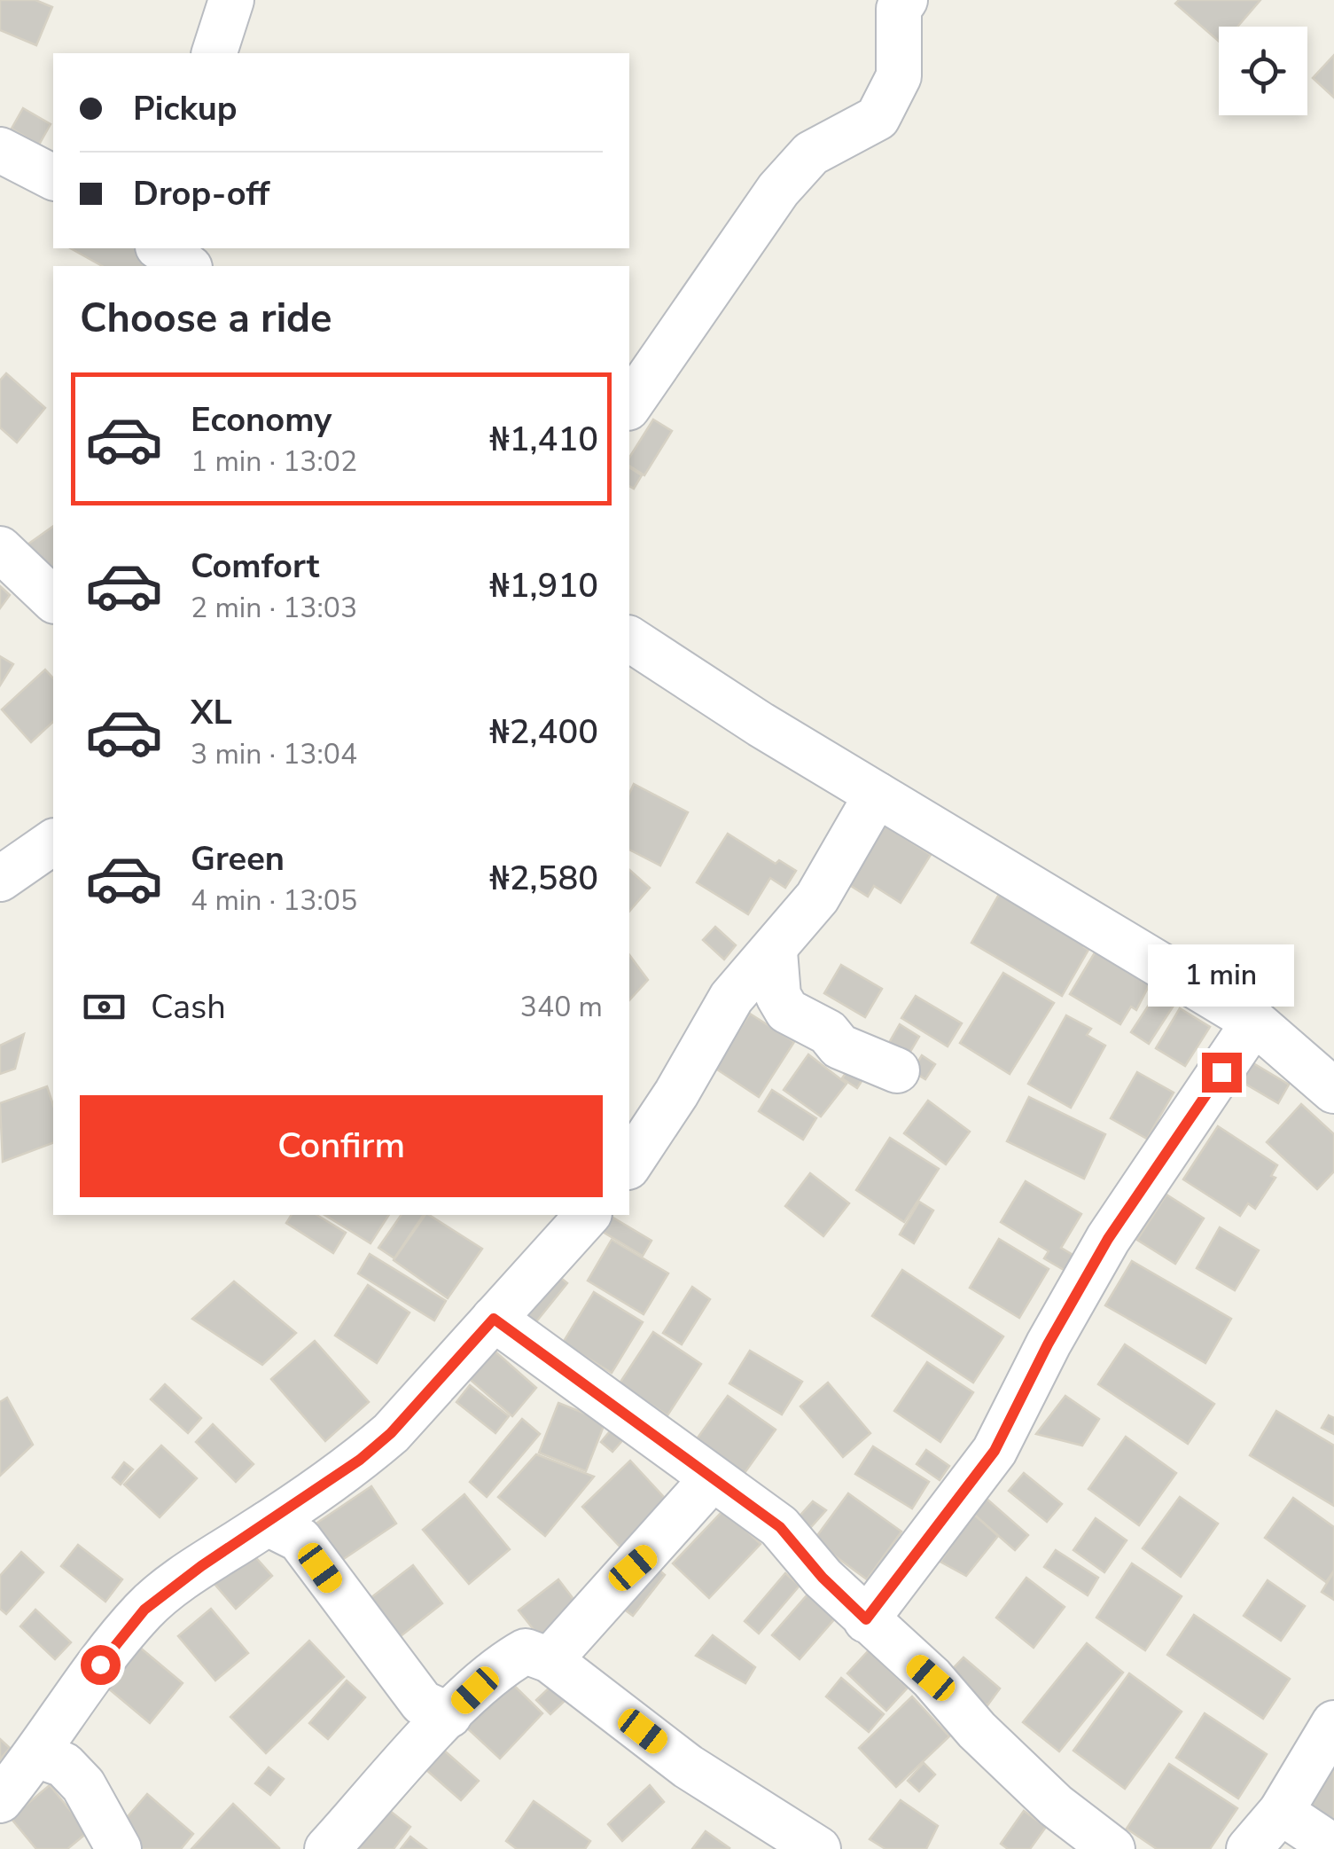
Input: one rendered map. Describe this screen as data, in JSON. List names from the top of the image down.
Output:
{
  "page": {
    "banner": ["Pickup", "Drop-off"],
    "heading": "Choose a ride",
    "list": [
      {
        "name": "Economy",
        "note": "1 min · 13:02",
        "value": "₦1,410"
      },
      {
        "name": "Comfort",
        "note": "2 min · 13:03",
        "value": "₦1,910"
      },
      {
        "name": "XL",
        "note": "3 min · 13:04",
        "value": "₦2,400"
      },
      {
        "name": "Green",
        "note": "4 min · 13:05",
        "value": "₦2,580"
      }
    ],
    "bubble": "1 min",
    "pay": ["Cash", "340 m"],
    "buttons": "Confirm"
  }
}
